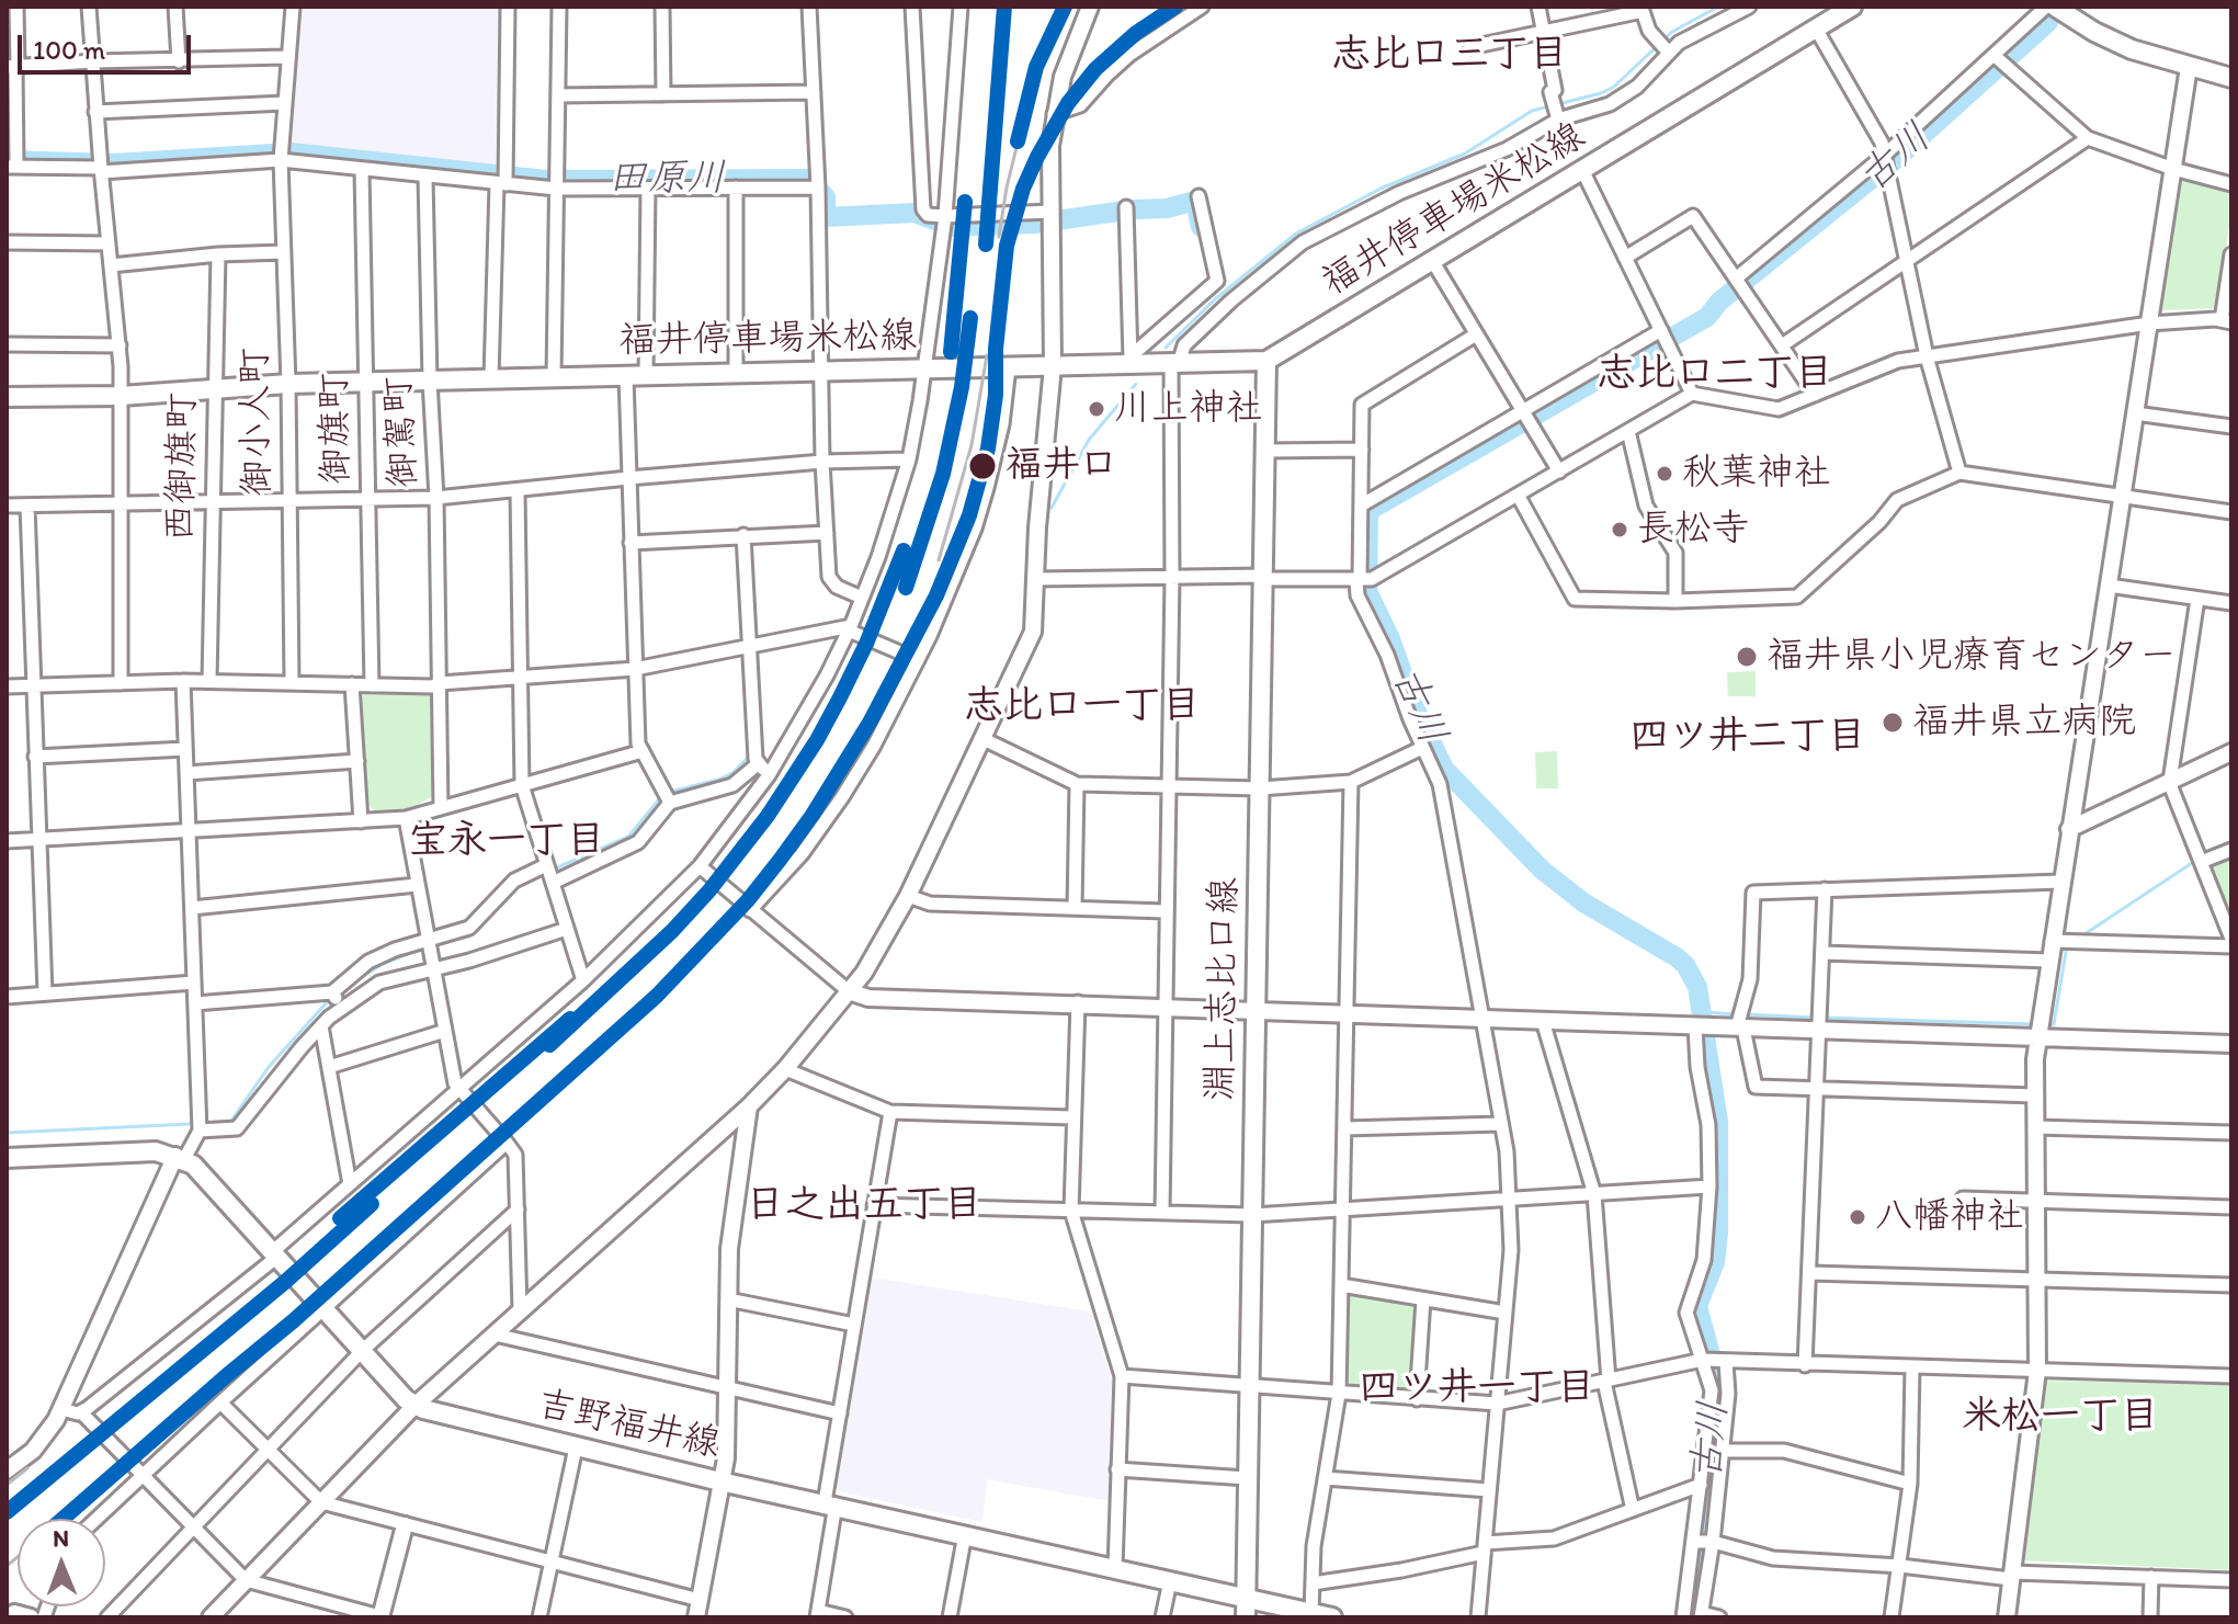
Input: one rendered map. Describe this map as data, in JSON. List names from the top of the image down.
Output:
{
  "streets": {
    "main road": ["福井停車場米松線", "淵上志比口線", "吉野福井線"],
    "street": [
      "御小人町",
      "御旗町",
      "御駕町",
      "西御旗町"
    ]
  },
  "crossings": [
    ["福井停車場米松線", "御小人町"],
    ["福井停車場米松線", "御旗町"],
    ["福井停車場米松線", "御駕町"],
    ["福井停車場米松線", "西御旗町"],
    ["福井停車場米松線", "淵上志比口線"],
    ["淵上志比口線", "吉野福井線"]
  ],
  "districts": [
    "志比口三丁目",
    "志比口二丁目",
    "志比口一丁目",
    "四ツ井二丁目",
    "宝永一丁目",
    "日之出五丁目",
    "四ツ井一丁目",
    "米松一丁目"
  ],
  "water": ["古川", "田原川"],
  "places": [
    "川上神社",
    "福井口",
    "秋葉神社",
    "長松寺",
    "福井県小児療育センター",
    "福井県立病院",
    "八幡神社"
  ],
  "scale_bar": "100 m",
  "north": "top"
}
